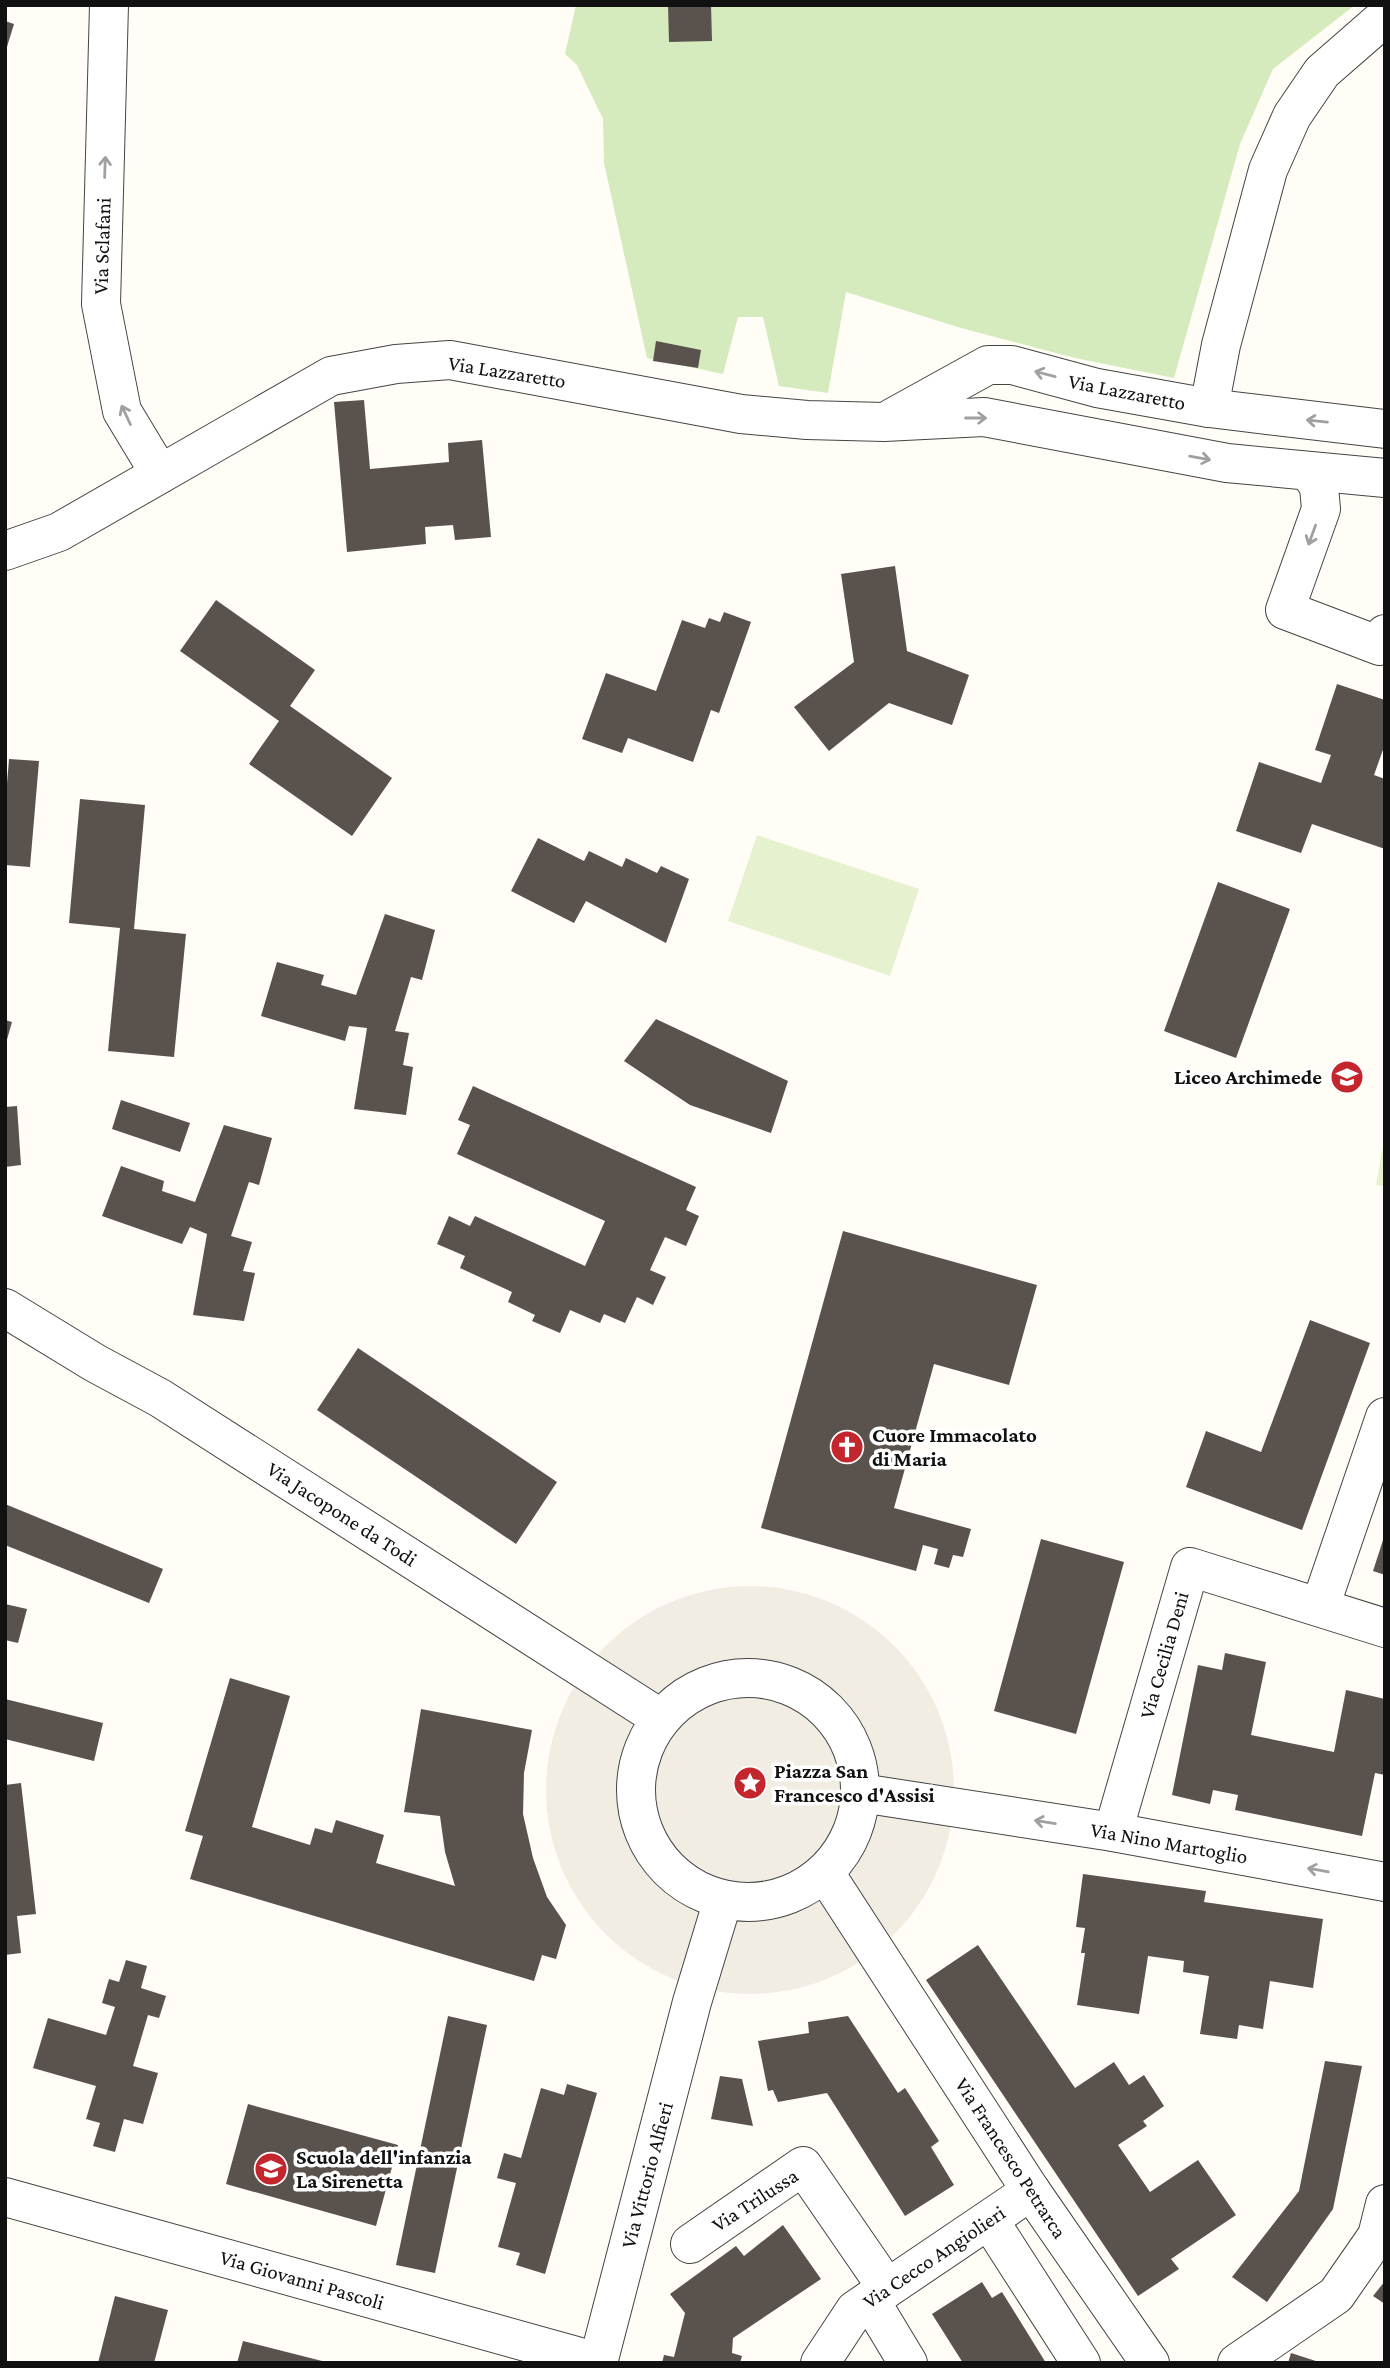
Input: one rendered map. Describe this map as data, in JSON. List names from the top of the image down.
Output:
{
  "streets": {
    "street": [
      "Via Sclafani",
      "Via Lazzaretto",
      "Via Jacopone da Todi",
      "Via Cecilia Deni",
      "Via Nino Martoglio",
      "Via Francesco Petrarca",
      "Via Vittorio Alfieri",
      "Via Trilussa",
      "Via Cecco Angiolieri",
      "Via Giovanni Pascoli"
    ]
  },
  "crossings": [
    ["Via Sclafani", "Via Lazzaretto"],
    ["Via Jacopone da Todi", "Via Nino Martoglio"],
    ["Via Jacopone da Todi", "Via Francesco Petrarca"],
    ["Via Jacopone da Todi", "Via Vittorio Alfieri"],
    ["Via Cecilia Deni", "Via Nino Martoglio"],
    ["Via Nino Martoglio", "Via Francesco Petrarca"],
    ["Via Nino Martoglio", "Via Vittorio Alfieri"],
    ["Via Francesco Petrarca", "Via Vittorio Alfieri"],
    ["Via Francesco Petrarca", "Via Cecco Angiolieri"],
    ["Via Vittorio Alfieri", "Via Giovanni Pascoli"],
    ["Via Trilussa", "Via Cecco Angiolieri"]
  ],
  "one_way": ["Via Sclafani", "Via Nino Martoglio"],
  "places": {
    "school or university": ["Liceo Archimede", "Scuola dell'infanzia La Sirenetta"],
    "church": ["Cuore Immacolato di Maria"],
    "place": ["Piazza San Francesco d'Assisi"]
  }
}
